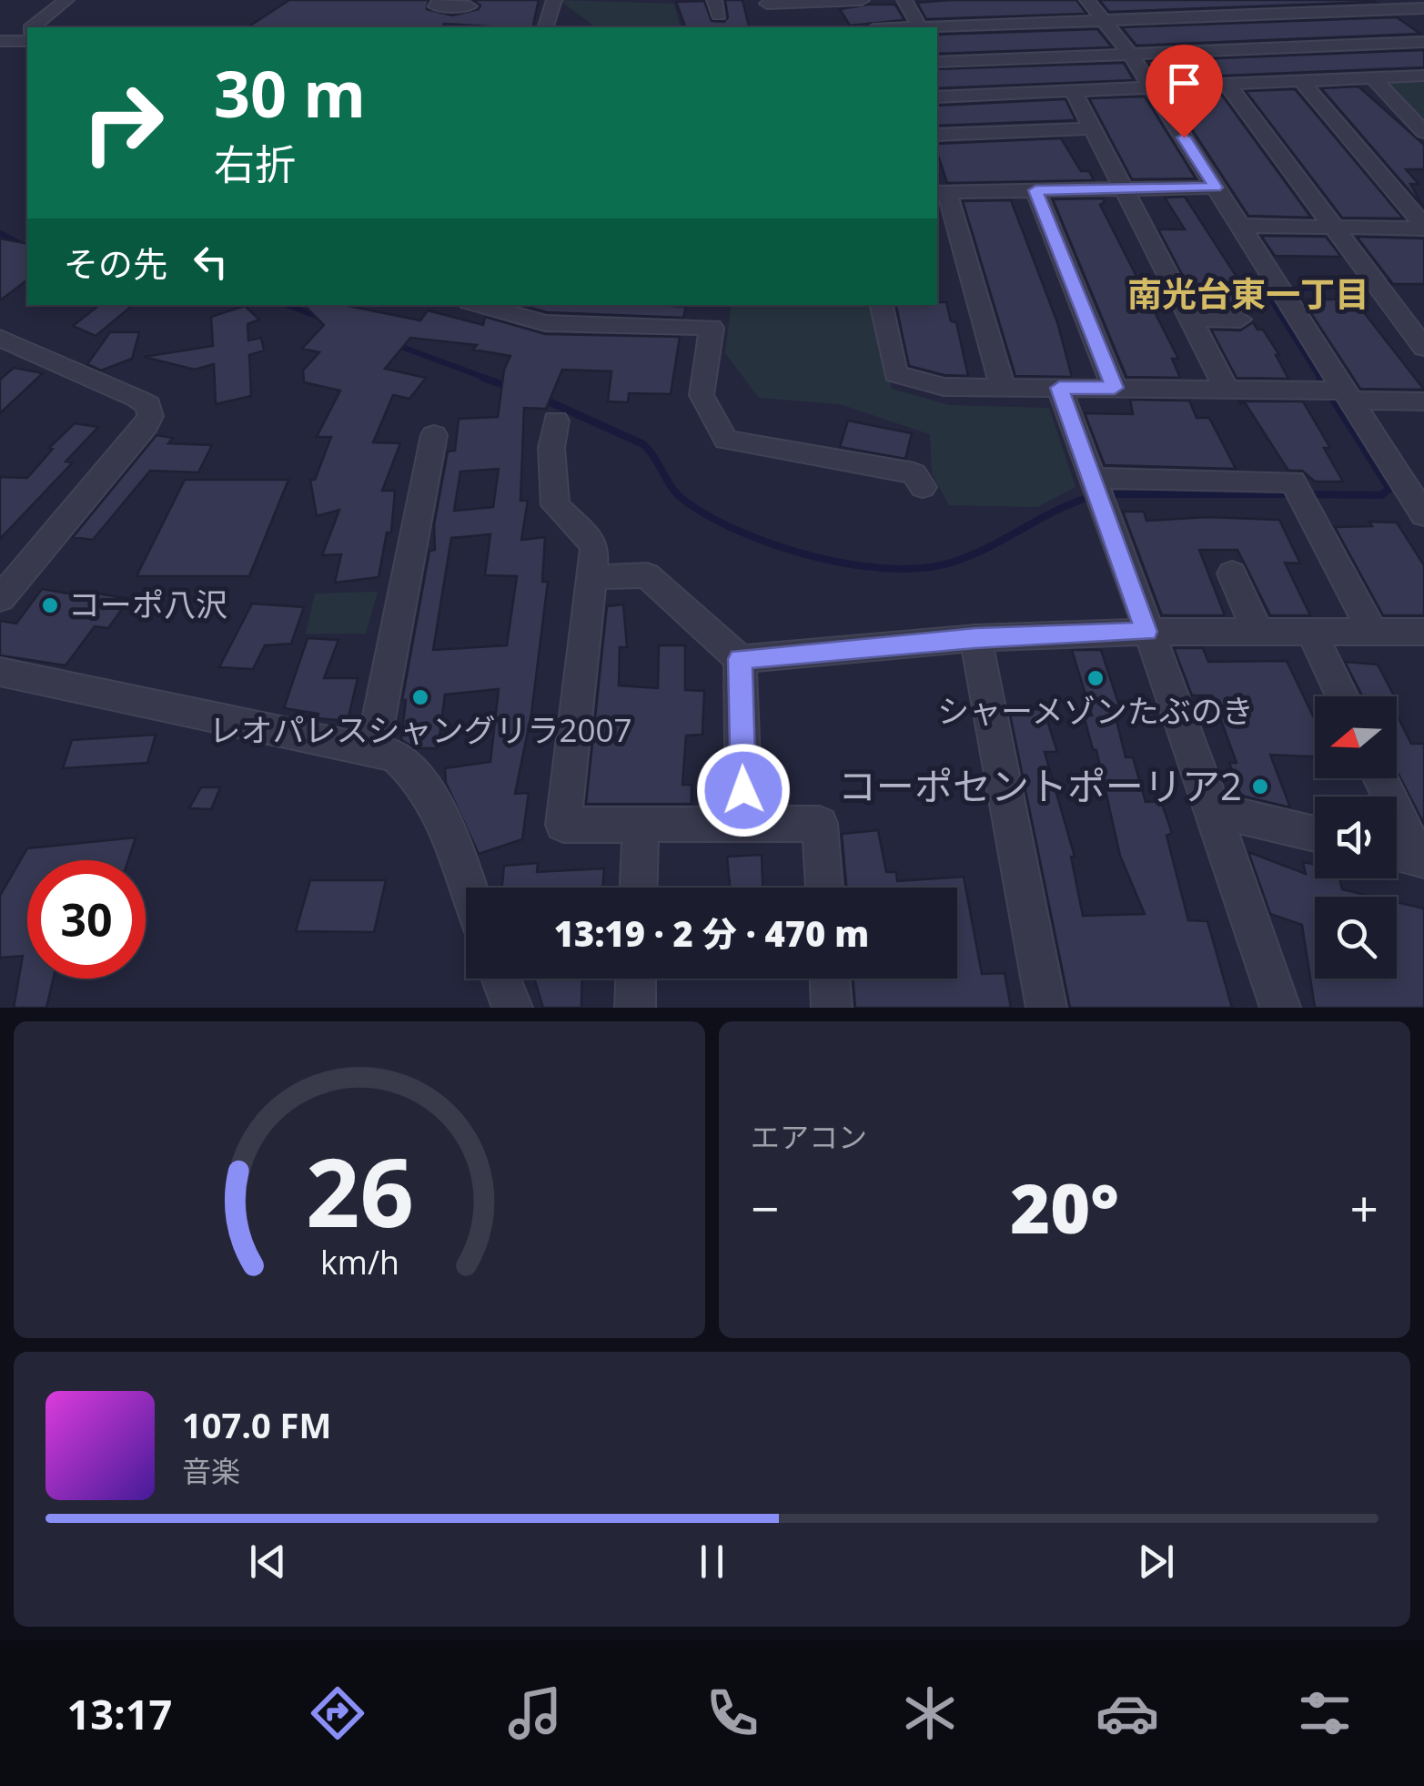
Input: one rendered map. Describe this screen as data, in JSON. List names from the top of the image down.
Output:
{
  "districts": ["南光台東一丁目"],
  "places": [
    "コーポ八沢",
    "シャーメゾンたぶのき",
    "レオパレスシャングリラ2007",
    "コーポセントポーリア2"
  ],
  "north": "left",
  "page": {
    "turn": ["30 m", "右折"],
    "then": "その先",
    "limit": "30",
    "trip": "13:19 · 2 分 · 470 m",
    "tile": "エアコン",
    "heat": ["−", "20°", "+"],
    "song": ["107.0 FM", "音楽"],
    "tabs": "13:17",
    "gauge": ["26", "km/h"]
  }
}
